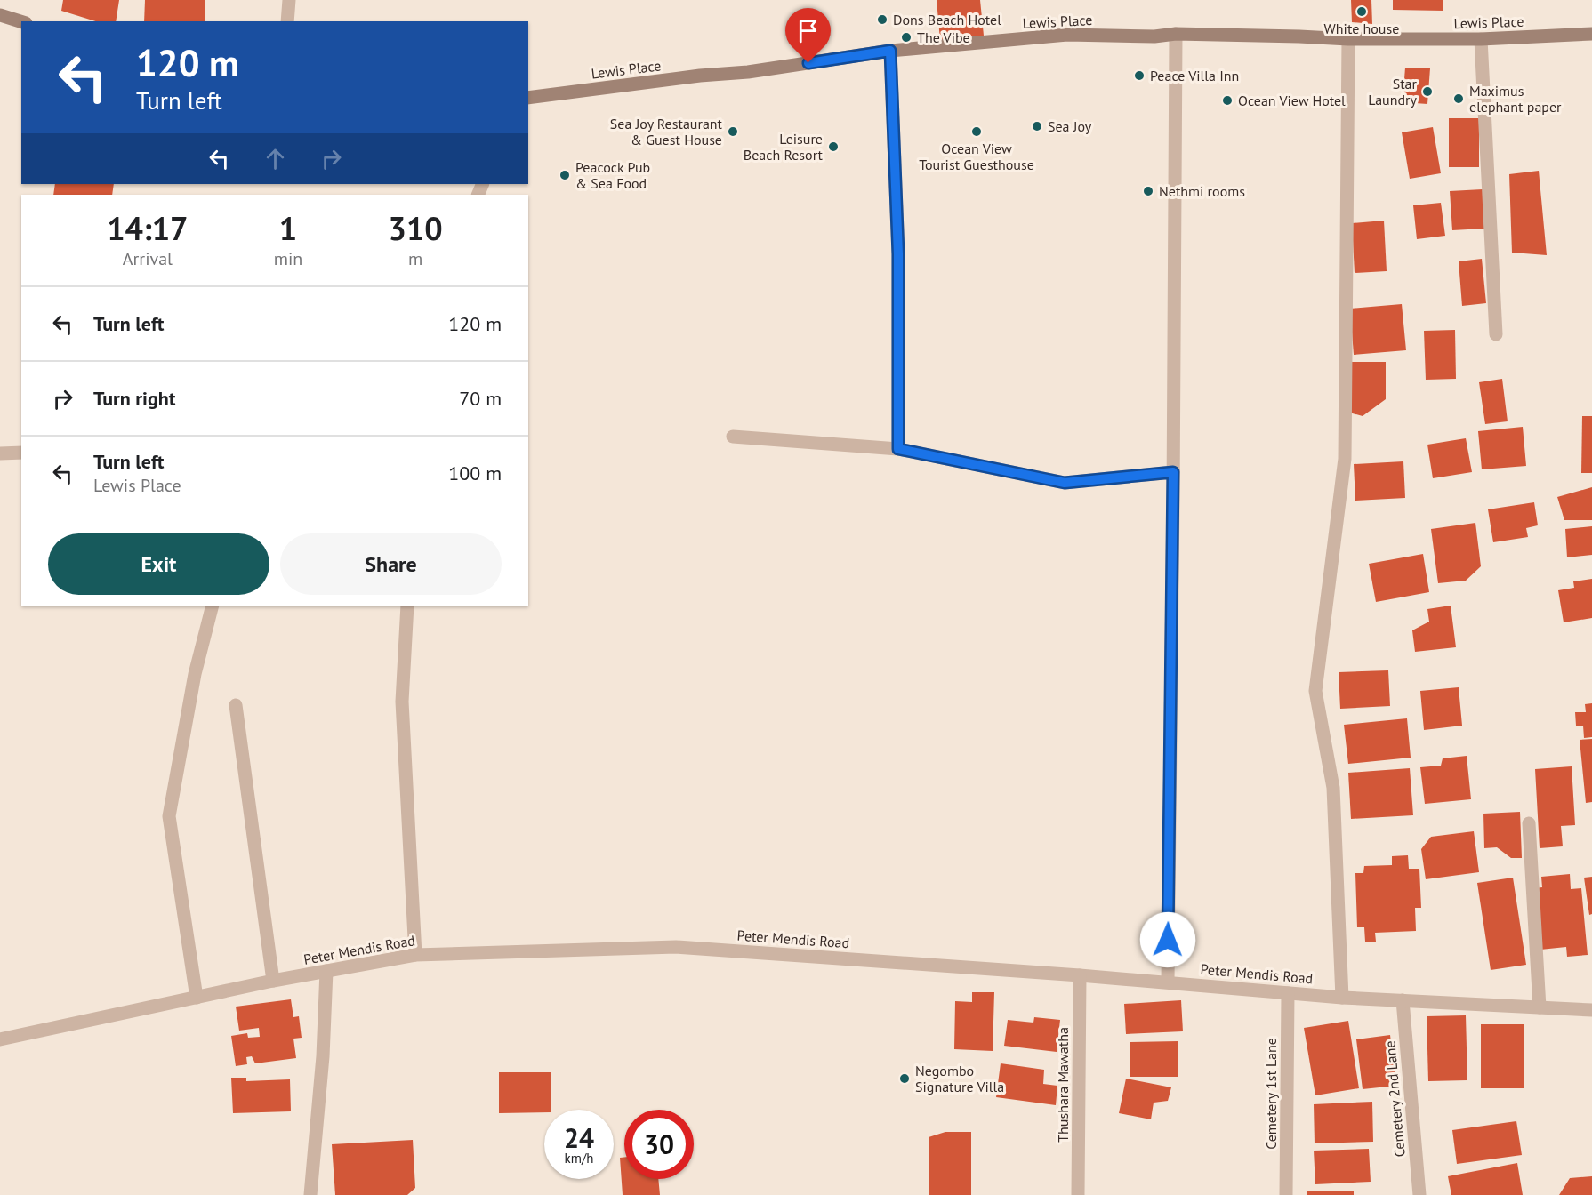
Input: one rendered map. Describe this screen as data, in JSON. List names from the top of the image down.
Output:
{
  "streets": {
    "street": [
      "Lewis Place",
      "Peter Mendis Road",
      "Thushara Mawatha",
      "Cemetery 1st Lane",
      "Cemetery 2nd Lane"
    ]
  },
  "crossings": [
    ["Peter Mendis Road", "Thushara Mawatha"],
    ["Peter Mendis Road", "Cemetery 1st Lane"],
    ["Peter Mendis Road", "Cemetery 2nd Lane"]
  ],
  "places": [
    "White house",
    "Dons Beach Hotel",
    "The Vibe",
    "Peace Villa Inn",
    "Star Laundry",
    "Maximus elephant paper",
    "Ocean View Hotel",
    "Sea Joy",
    "Sea Joy Restaurant & Guest House",
    "Ocean View Tourist Guesthouse",
    "Leisure Beach Resort",
    "Peacock Pub & Sea Food",
    "Nethmi rooms",
    "Negombo Signature Villa"
  ],
  "page": {
    "turn": ["120 m", "Turn left"],
    "eta": [
      "14:17",
      "Arrival",
      "1",
      "min",
      "310",
      "m"
    ],
    "list": [
      {
        "name": "Turn left",
        "value": "120 m"
      },
      {
        "name": "Turn right",
        "value": "70 m"
      },
      {
        "name": "Turn left",
        "note": "Lewis Place",
        "value": "100 m"
      }
    ],
    "buttons": ["Exit", "Share"],
    "speed": "24 km/h",
    "limit": "30"
  }
}
